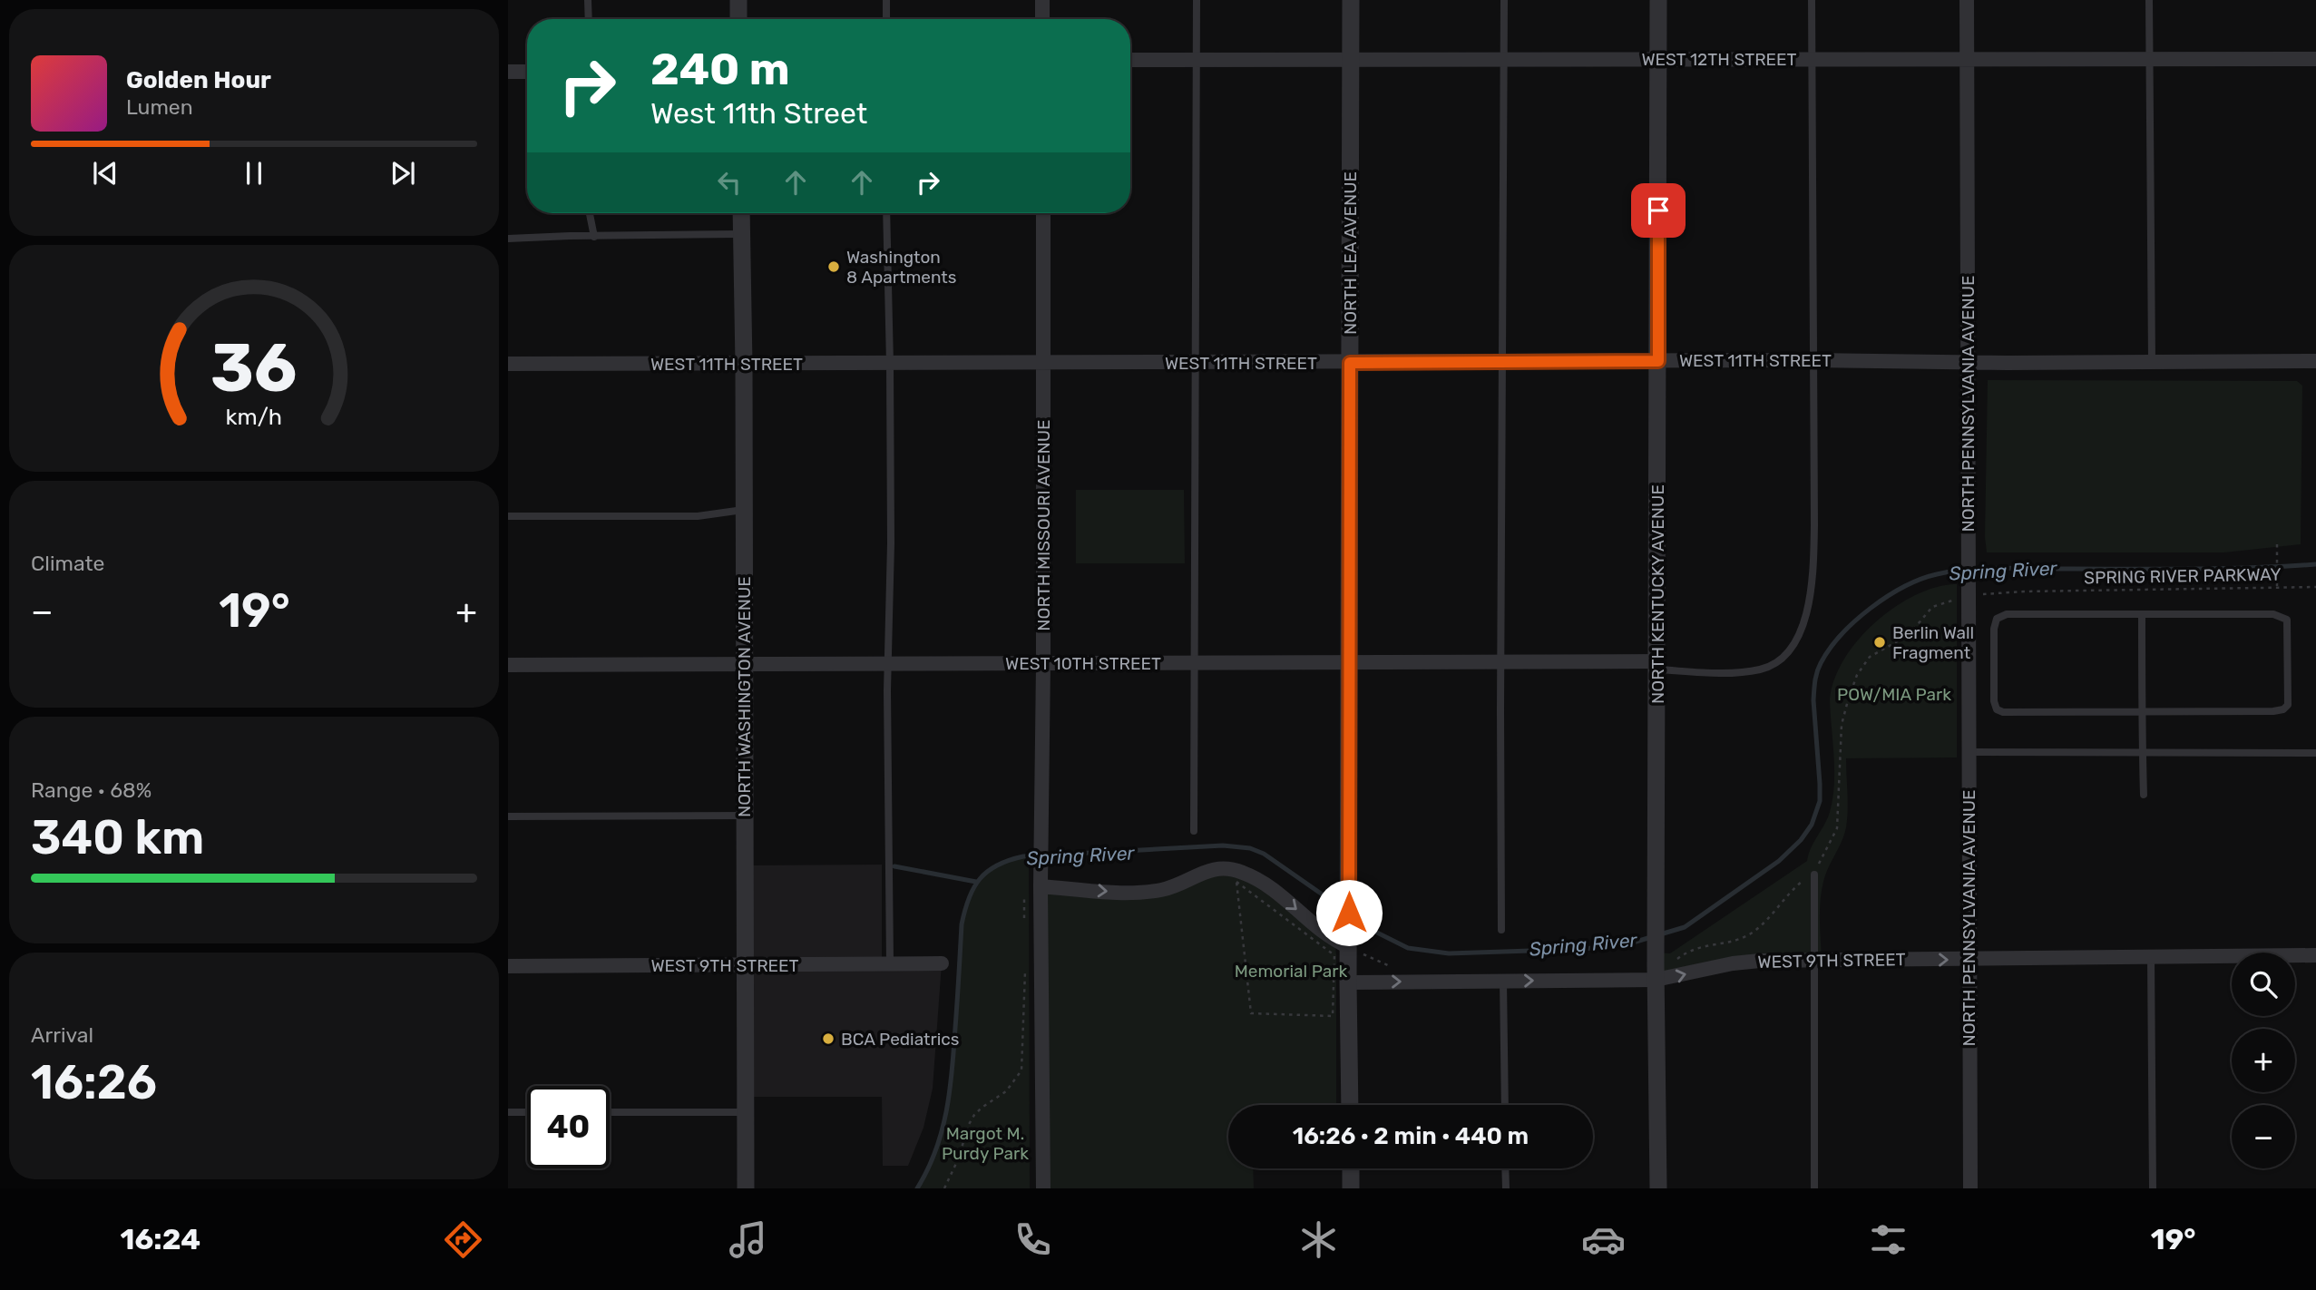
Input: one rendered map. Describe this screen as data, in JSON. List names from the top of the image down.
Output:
{
  "streets": {
    "street": [
      "WEST 12TH STREET",
      "NORTH LEA AVENUE",
      "WEST 11TH STREET",
      "NORTH PENNSYLVANIA AVENUE",
      "NORTH MISSOURI AVENUE",
      "NORTH KENTUCKY AVENUE",
      "WEST 10TH STREET",
      "NORTH WASHINGTON AVENUE",
      "WEST 9TH STREET"
    ],
    "path": ["SPRING RIVER PARKWAY"]
  },
  "crossings": [
    ["WEST 12TH STREET", "NORTH LEA AVENUE"],
    ["WEST 12TH STREET", "NORTH PENNSYLVANIA AVENUE"],
    ["WEST 12TH STREET", "NORTH KENTUCKY AVENUE"],
    ["NORTH LEA AVENUE", "WEST 11TH STREET"],
    ["NORTH LEA AVENUE", "WEST 10TH STREET"],
    ["NORTH LEA AVENUE", "WEST 9TH STREET"],
    ["WEST 11TH STREET", "NORTH PENNSYLVANIA AVENUE"],
    ["WEST 11TH STREET", "NORTH MISSOURI AVENUE"],
    ["WEST 11TH STREET", "NORTH KENTUCKY AVENUE"],
    ["WEST 11TH STREET", "NORTH WASHINGTON AVENUE"],
    ["NORTH PENNSYLVANIA AVENUE", "SPRING RIVER PARKWAY"],
    ["NORTH PENNSYLVANIA AVENUE", "WEST 9TH STREET"],
    ["NORTH MISSOURI AVENUE", "WEST 10TH STREET"],
    ["NORTH KENTUCKY AVENUE", "WEST 10TH STREET"],
    ["NORTH KENTUCKY AVENUE", "WEST 9TH STREET"],
    ["WEST 10TH STREET", "NORTH WASHINGTON AVENUE"],
    ["NORTH WASHINGTON AVENUE", "WEST 9TH STREET"]
  ],
  "one_way": ["WEST 9TH STREET"],
  "water": ["Spring River"],
  "parks": ["POW/MIA Park", "Memorial Park", "Margot M. Purdy Park"],
  "places": ["Washington 8 Apartments", "Berlin Wall Fragment", "BCA Pediatrics"],
  "page": {
    "turn": ["240 m", "West 11th Street"],
    "song": ["Golden Hour", "Lumen"],
    "tile": [
      "Climate",
      ["Range · 68%", "340 km"],
      ["Arrival", "16:26"]
    ],
    "heat": ["−", "19°", "+"],
    "map_buttons": ["+", "−"],
    "limit": "40",
    "trip": "16:26 · 2 min · 440 m",
    "tabs": ["16:24", "19°"],
    "gauge": ["36", "km/h"]
  }
}
